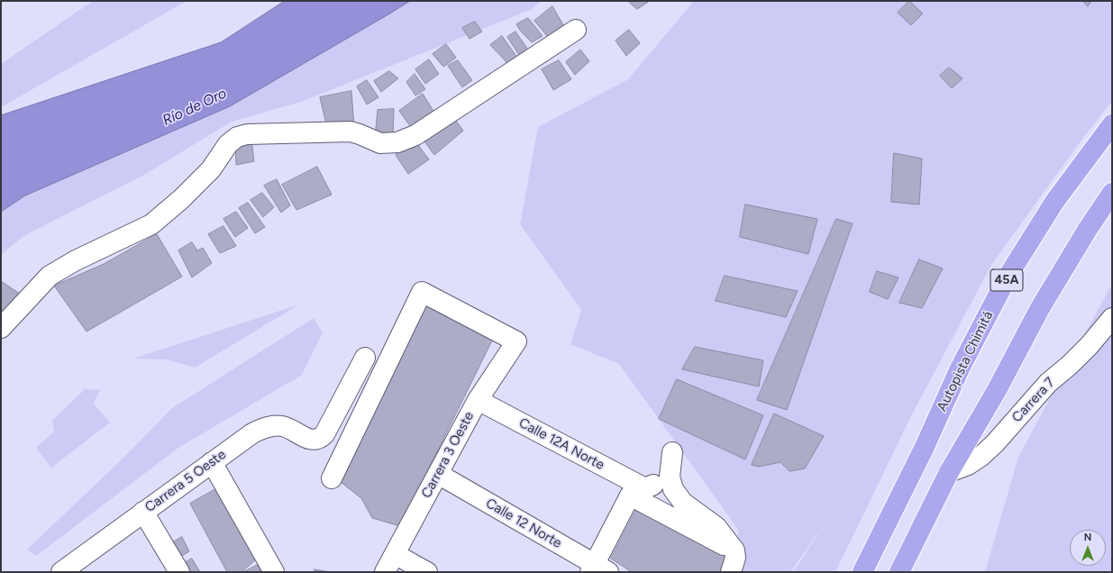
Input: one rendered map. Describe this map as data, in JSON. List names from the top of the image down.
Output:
{
  "streets": {
    "highway": ["45A", "Autopista Chimitá"],
    "street": [
      "Carrera 7",
      "Calle 12A Norte",
      "Carrera 3 Oeste",
      "Carrera 5 Oeste",
      "Calle 12 Norte"
    ]
  },
  "crossings": [
    ["Calle 12A Norte", "Carrera 3 Oeste"],
    ["Carrera 3 Oeste", "Calle 12 Norte"]
  ],
  "water": ["Río de Oro"],
  "north": "top"
}
